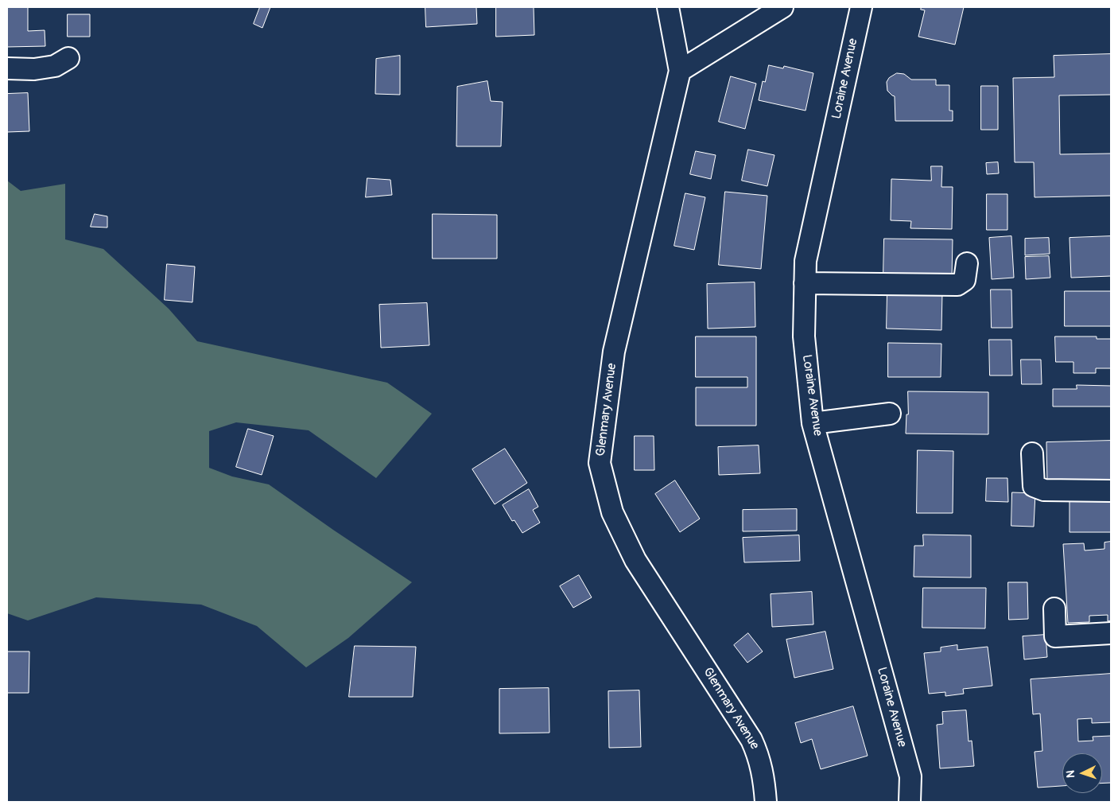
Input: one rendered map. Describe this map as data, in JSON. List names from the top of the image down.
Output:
{
  "streets": {
    "street": ["Loraine Avenue", "Glenmary Avenue"]
  },
  "north": "left"
}
